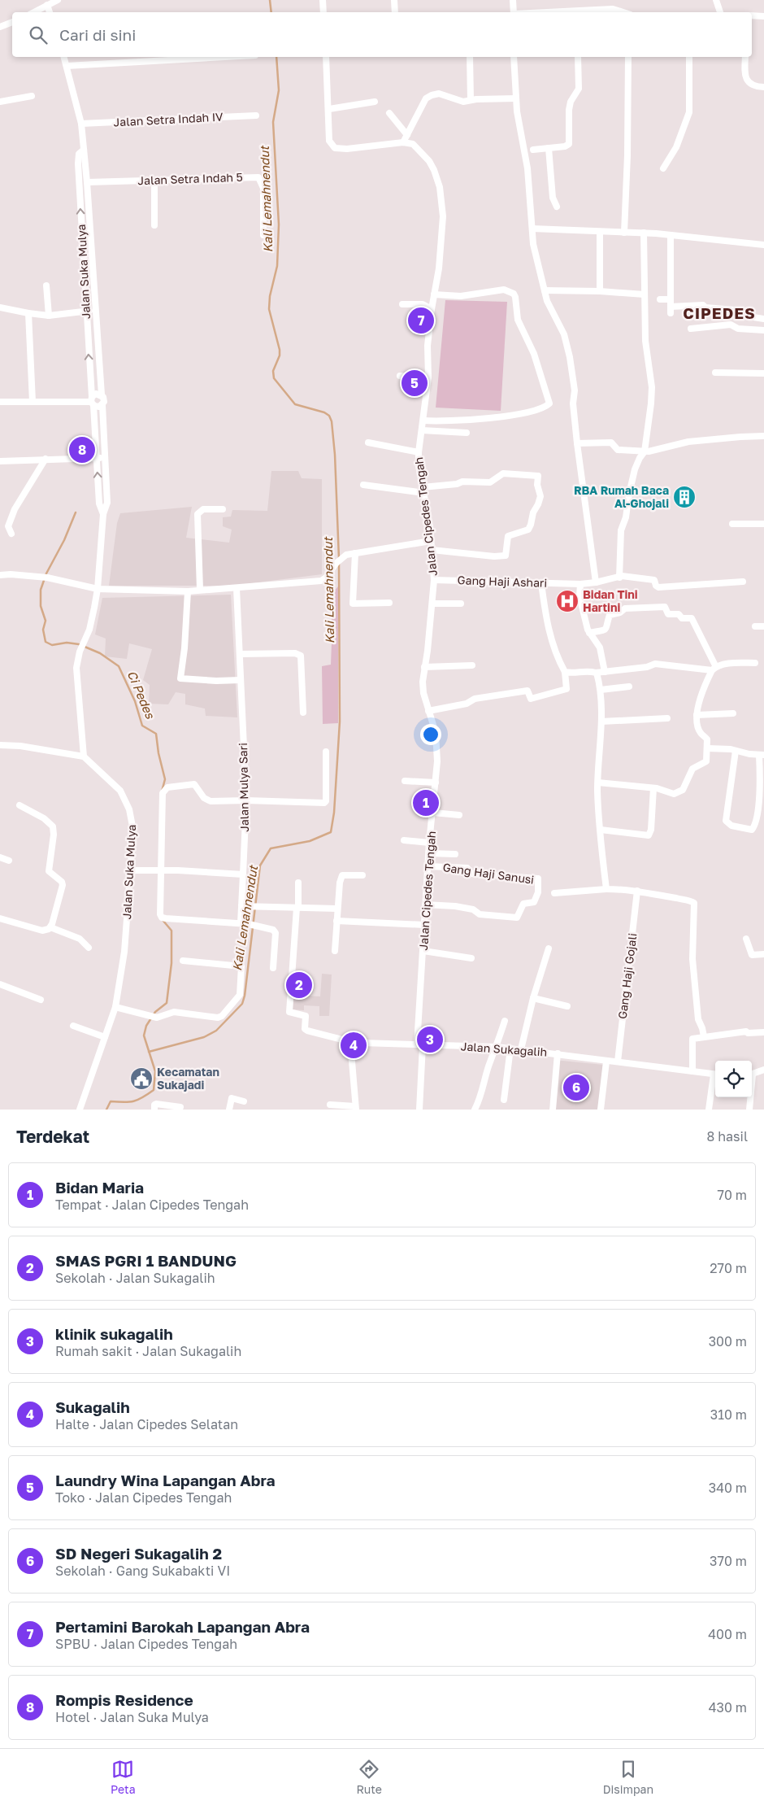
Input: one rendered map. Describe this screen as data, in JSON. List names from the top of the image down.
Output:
{
  "streets": {
    "street": [
      "Jalan Setra Indah IV",
      "Jalan Setra Indah 5",
      "Jalan Suka Mulya",
      "Jalan Cipedes Tengah",
      "Gang Haji Ashari",
      "Jalan Mulya Sari",
      "Gang Haji Sanusi",
      "Gang Haji Gojali",
      "Jalan Sukagalih"
    ]
  },
  "crossings": [
    ["Jalan Setra Indah IV", "Jalan Suka Mulya"],
    ["Jalan Setra Indah 5", "Jalan Suka Mulya"],
    ["Jalan Cipedes Tengah", "Gang Haji Ashari"],
    ["Jalan Cipedes Tengah", "Gang Haji Sanusi"],
    ["Jalan Cipedes Tengah", "Jalan Sukagalih"],
    ["Gang Haji Gojali", "Jalan Sukagalih"]
  ],
  "districts": ["CIPEDES"],
  "water": ["Kali Lemahnendut", "Ci Pedes"],
  "places": {
    "building": ["RBA Rumah Baca Al-Ghojali"],
    "hospital": ["Bidan Tini Hartini"],
    "public building": ["Kecamatan Sukajadi"]
  },
  "page": {
    "search": "Cari di sini",
    "pins": [
      "7",
      "5",
      "8",
      "1",
      "2",
      "3",
      "4",
      "6"
    ],
    "heading": ["Terdekat", "8 hasil"],
    "list": [
      {
        "mark": "1",
        "name": "Bidan Maria",
        "note": "Tempat · Jalan Cipedes Tengah",
        "value": "70 m"
      },
      {
        "mark": "2",
        "name": "SMAS PGRI 1 BANDUNG",
        "note": "Sekolah · Jalan Sukagalih",
        "value": "270 m"
      },
      {
        "mark": "3",
        "name": "klinik sukagalih",
        "note": "Rumah sakit · Jalan Sukagalih",
        "value": "300 m"
      },
      {
        "mark": "4",
        "name": "Sukagalih",
        "note": "Halte · Jalan Cipedes Selatan",
        "value": "310 m"
      },
      {
        "mark": "5",
        "name": "Laundry Wina Lapangan Abra",
        "note": "Toko · Jalan Cipedes Tengah",
        "value": "340 m"
      },
      {
        "mark": "6",
        "name": "SD Negeri Sukagalih 2",
        "note": "Sekolah · Gang Sukabakti VI",
        "value": "370 m"
      },
      {
        "mark": "7",
        "name": "Pertamini Barokah Lapangan Abra",
        "note": "SPBU · Jalan Cipedes Tengah",
        "value": "400 m"
      },
      {
        "mark": "8",
        "name": "Rompis Residence",
        "note": "Hotel · Jalan Suka Mulya",
        "value": "430 m"
      }
    ],
    "nav": ["Peta", "Rute", "Disimpan"]
  }
}
